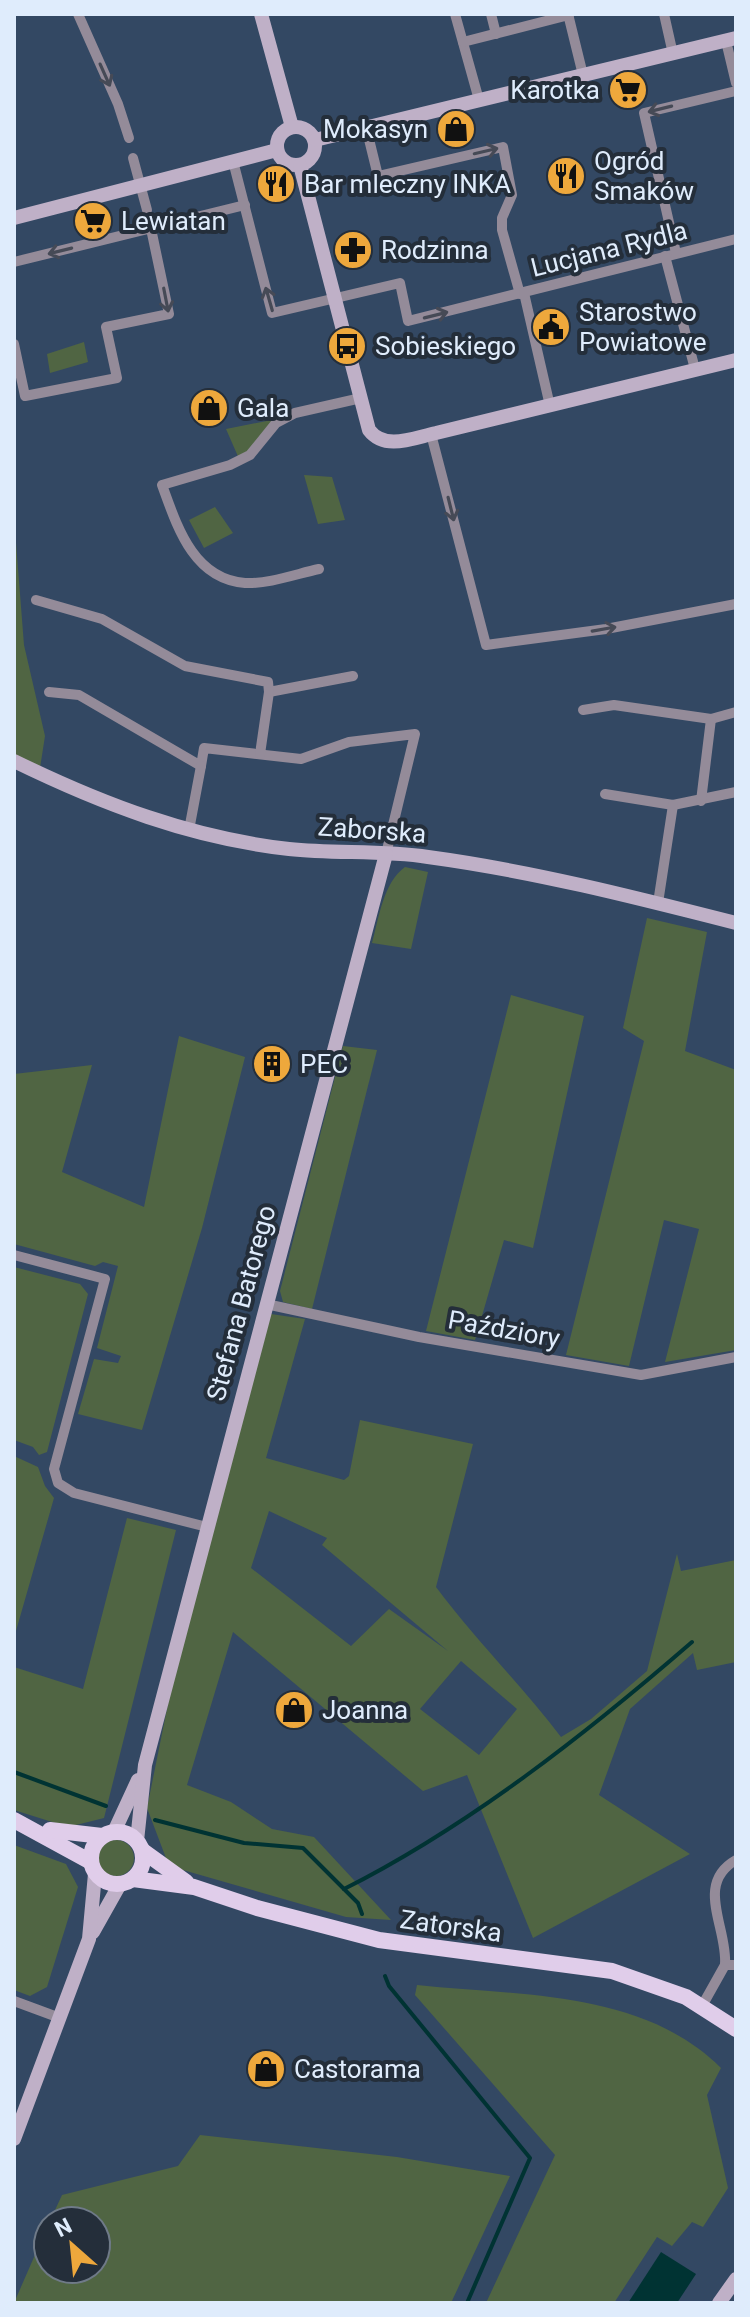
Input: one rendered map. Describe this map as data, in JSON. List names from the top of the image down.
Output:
{
  "streets": {
    "main road": ["Zatorska"],
    "street": [
      "Lucjana Rydla",
      "Zaborska",
      "Stefana Batorego",
      "Paździory"
    ]
  },
  "crossings": [
    ["Zaborska", "Stefana Batorego"],
    ["Stefana Batorego", "Paździory"],
    ["Stefana Batorego", "Zatorska"]
  ],
  "one_way": ["Lucjana Rydla"],
  "places": {
    "supermarket": ["Karotka", "Lewiatan"],
    "shop": [
      "Mokasyn",
      "Gala",
      "Joanna",
      "Castorama"
    ],
    "restaurant": ["Ogród Smaków", "Bar mleczny INKA"],
    "pharmacy": ["Rodzinna"],
    "public building": ["Starostwo Powiatowe"],
    "bus stop": ["Sobieskiego"],
    "building": ["PEC"]
  },
  "north": "top left"
}
